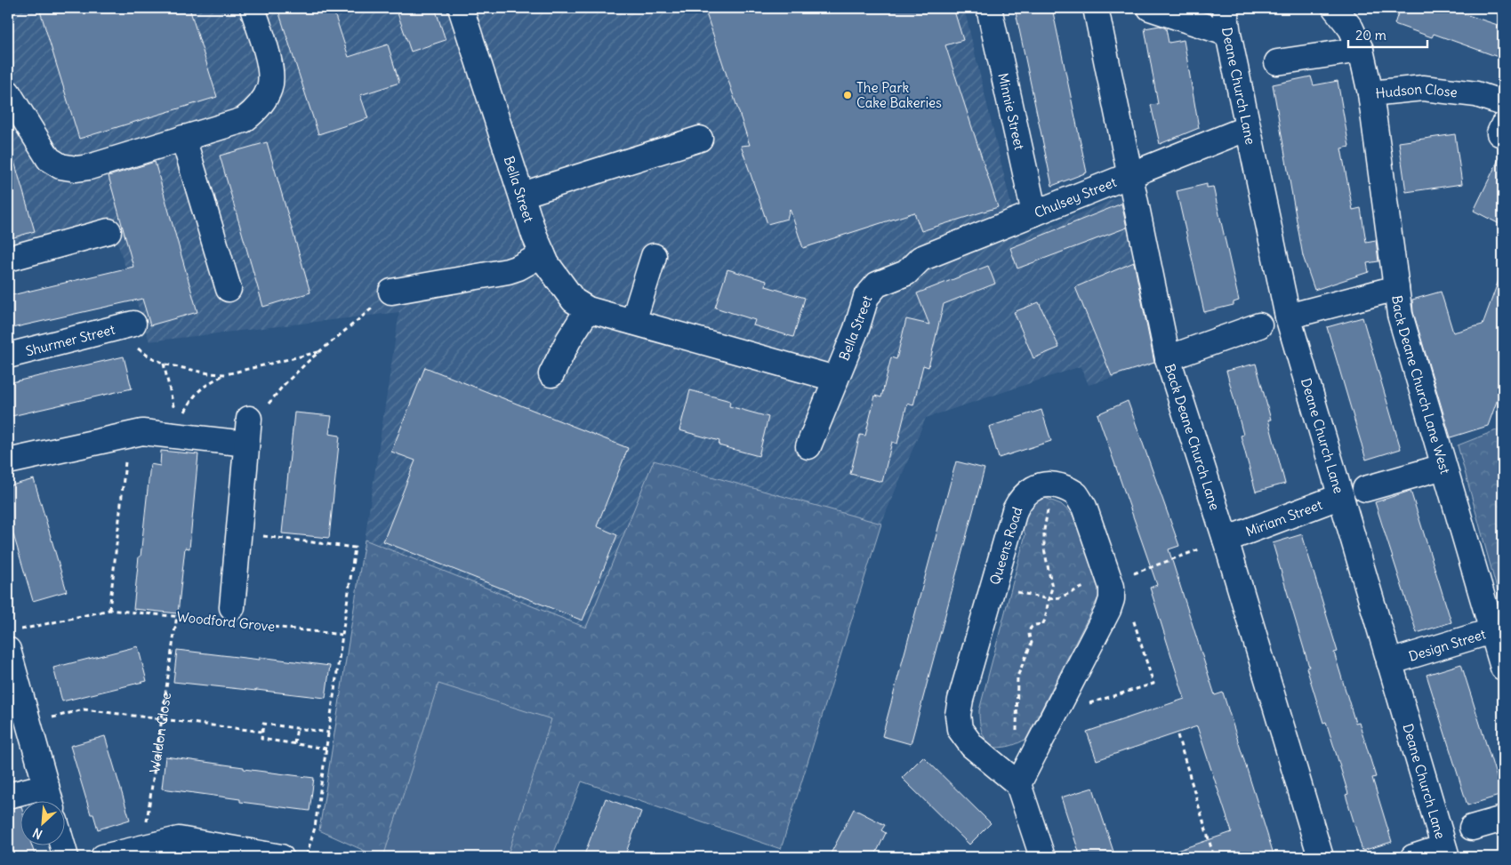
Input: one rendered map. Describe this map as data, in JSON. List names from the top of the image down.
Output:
{
  "streets": {
    "street": [
      "Deane Church Lane",
      "Hudson Close",
      "Minnie Street",
      "Bella Street",
      "Chulsey Street",
      "Shurmer Street",
      "Back Deane Church Lane West",
      "Back Deane Church Lane",
      "Miriam Street",
      "Queens Road",
      "Woodford Grove",
      "Design Street"
    ],
    "path": ["Waldon Close"]
  },
  "crossings": [
    ["Deane Church Lane", "Chulsey Street"],
    ["Deane Church Lane", "Miriam Street"],
    ["Deane Church Lane", "Design Street"],
    ["Hudson Close", "Back Deane Church Lane West"],
    ["Minnie Street", "Chulsey Street"],
    ["Bella Street", "Chulsey Street"],
    ["Chulsey Street", "Back Deane Church Lane"],
    ["Back Deane Church Lane West", "Design Street"],
    ["Back Deane Church Lane", "Miriam Street"],
    ["Woodford Grove", "Waldon Close"]
  ],
  "places": ["The Park Cake Bakeries"],
  "scale_bar": "20 m",
  "north": "bottom left"
}
